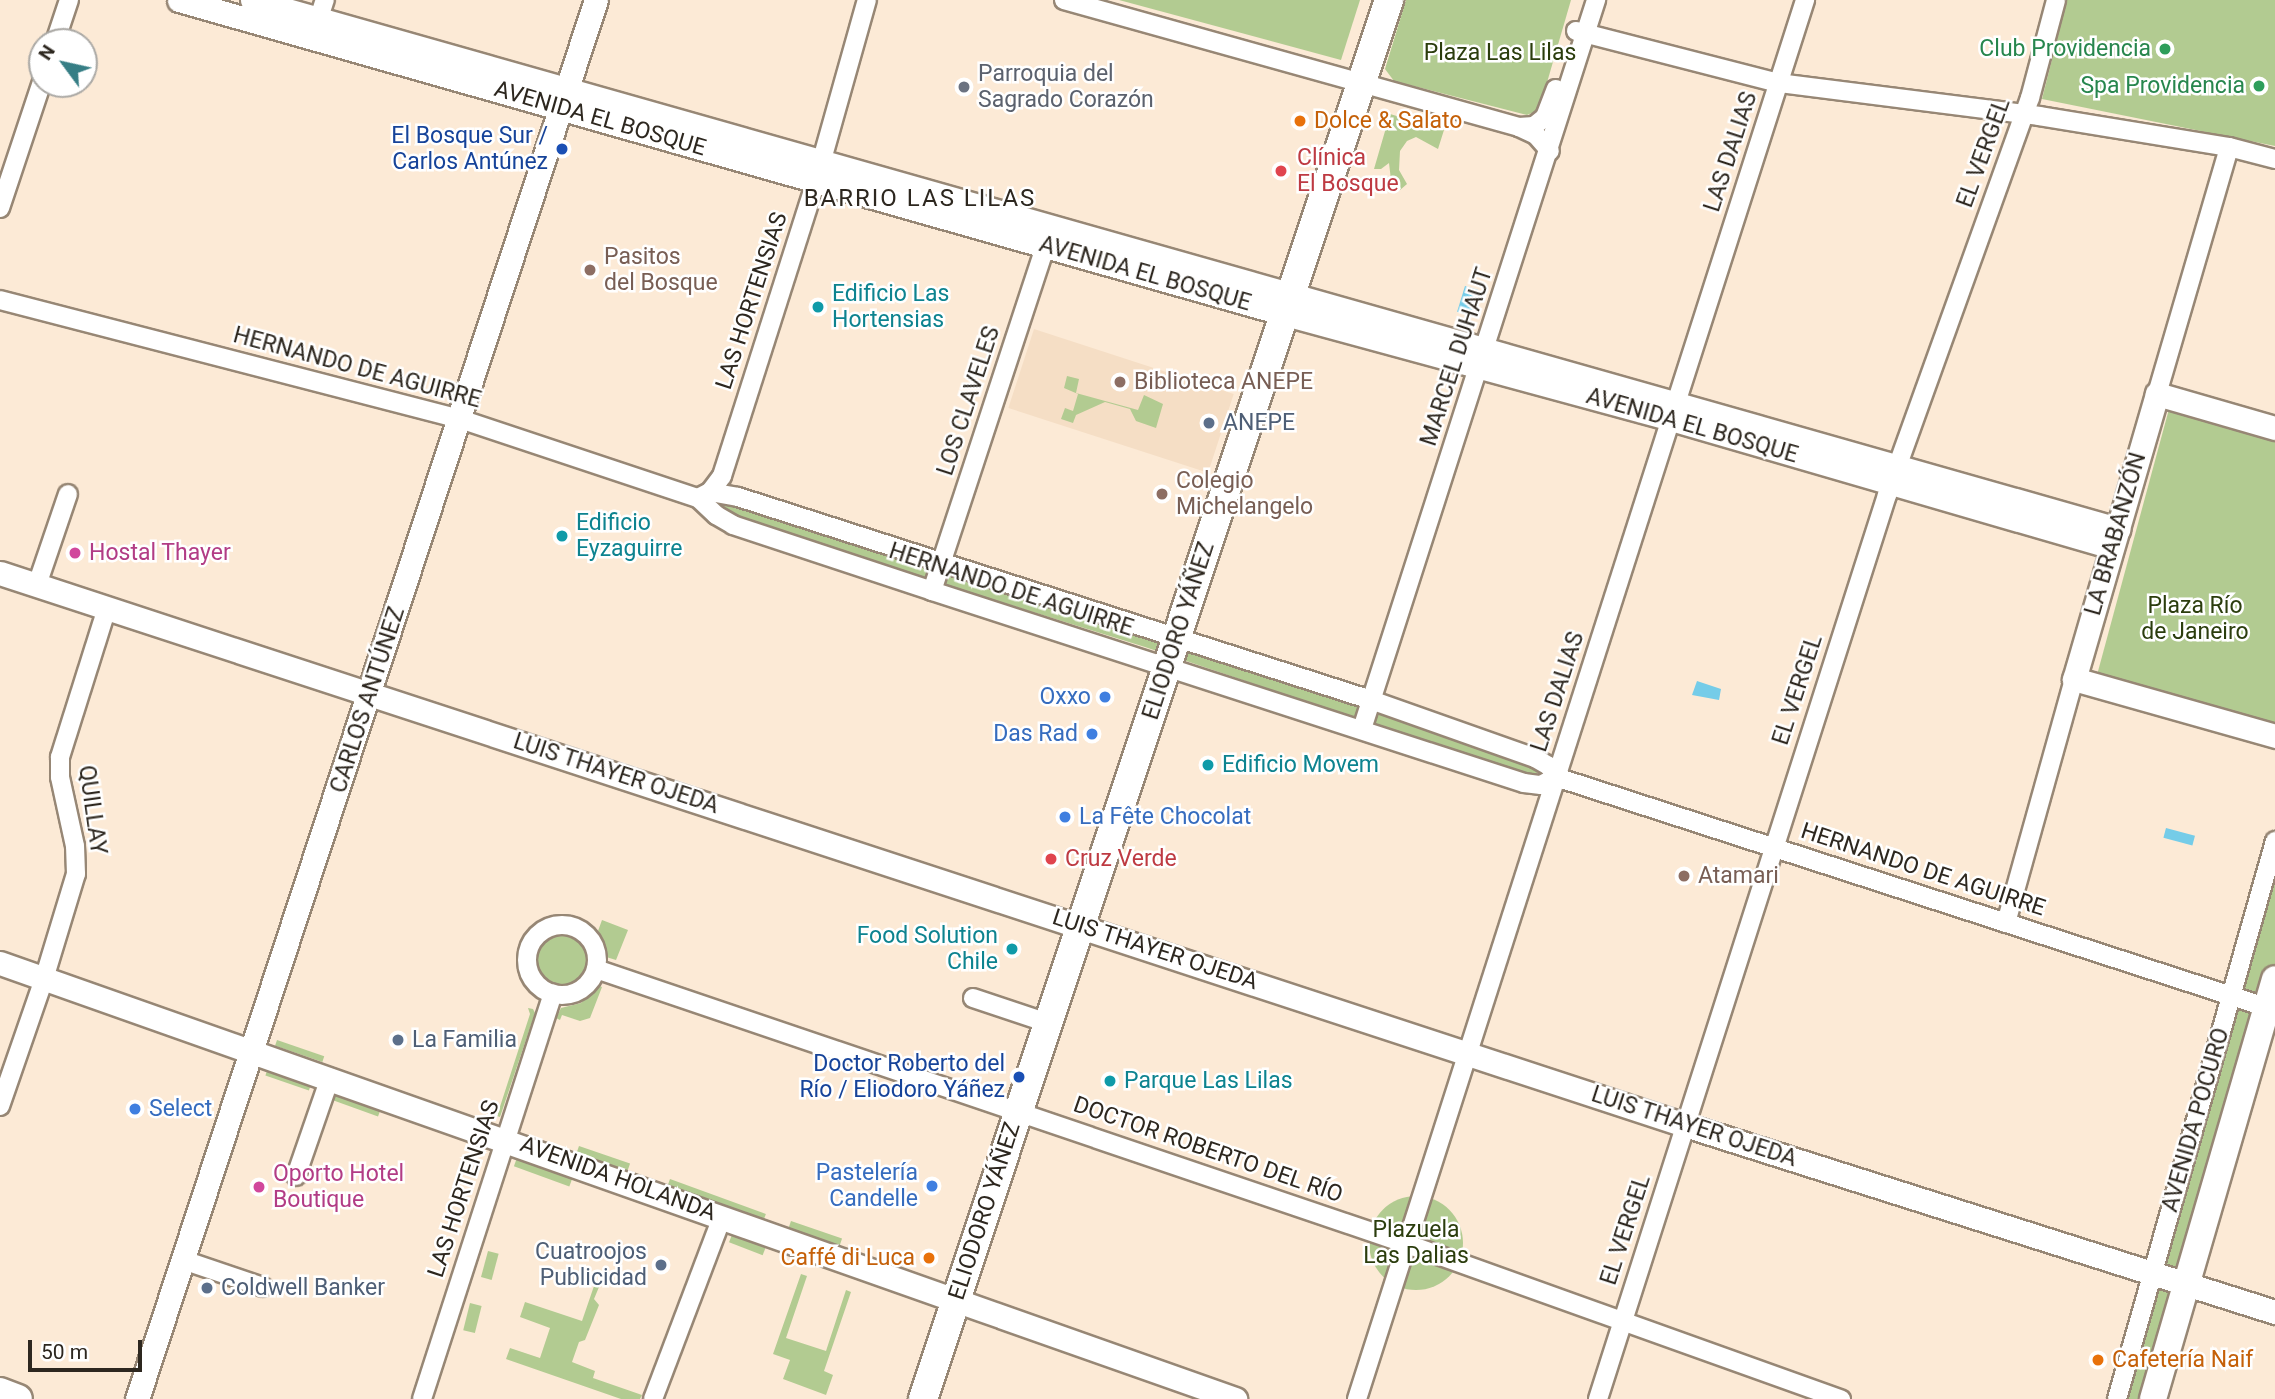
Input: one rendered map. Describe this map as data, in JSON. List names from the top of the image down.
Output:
{
  "streets": {
    "main road": ["ELIODORO YÁÑEZ", "AVENIDA POCURO"],
    "street": [
      "AVENIDA EL BOSQUE",
      "LAS DALIAS",
      "EL VERGEL",
      "LAS HORTENSIAS",
      "MARCEL DUHAUT",
      "HERNANDO DE AGUIRRE",
      "LOS CLAVELES",
      "LA BRABANZÓN",
      "CARLOS ANTÚNEZ",
      "LUIS THAYER OJEDA",
      "QUILLAY",
      "DOCTOR ROBERTO DEL RÍO",
      "AVENIDA HOLANDA"
    ]
  },
  "crossings": [
    ["AVENIDA EL BOSQUE", "LAS DALIAS"],
    ["AVENIDA EL BOSQUE", "EL VERGEL"],
    ["AVENIDA EL BOSQUE", "LAS HORTENSIAS"],
    ["AVENIDA EL BOSQUE", "MARCEL DUHAUT"],
    ["AVENIDA EL BOSQUE", "LOS CLAVELES"],
    ["AVENIDA EL BOSQUE", "LA BRABANZÓN"],
    ["AVENIDA EL BOSQUE", "ELIODORO YÁÑEZ"],
    ["AVENIDA EL BOSQUE", "CARLOS ANTÚNEZ"],
    ["LAS DALIAS", "HERNANDO DE AGUIRRE"],
    ["LAS DALIAS", "LUIS THAYER OJEDA"],
    ["LAS DALIAS", "DOCTOR ROBERTO DEL RÍO"],
    ["EL VERGEL", "HERNANDO DE AGUIRRE"],
    ["EL VERGEL", "LUIS THAYER OJEDA"],
    ["EL VERGEL", "DOCTOR ROBERTO DEL RÍO"],
    ["LAS HORTENSIAS", "HERNANDO DE AGUIRRE"],
    ["LAS HORTENSIAS", "DOCTOR ROBERTO DEL RÍO"],
    ["LAS HORTENSIAS", "AVENIDA HOLANDA"],
    ["MARCEL DUHAUT", "HERNANDO DE AGUIRRE"],
    ["HERNANDO DE AGUIRRE", "LOS CLAVELES"],
    ["HERNANDO DE AGUIRRE", "LA BRABANZÓN"],
    ["HERNANDO DE AGUIRRE", "ELIODORO YÁÑEZ"],
    ["HERNANDO DE AGUIRRE", "CARLOS ANTÚNEZ"],
    ["HERNANDO DE AGUIRRE", "AVENIDA POCURO"],
    ["ELIODORO YÁÑEZ", "LUIS THAYER OJEDA"],
    ["ELIODORO YÁÑEZ", "DOCTOR ROBERTO DEL RÍO"],
    ["ELIODORO YÁÑEZ", "AVENIDA HOLANDA"],
    ["CARLOS ANTÚNEZ", "LUIS THAYER OJEDA"],
    ["CARLOS ANTÚNEZ", "AVENIDA HOLANDA"],
    ["LUIS THAYER OJEDA", "QUILLAY"],
    ["LUIS THAYER OJEDA", "AVENIDA POCURO"],
    ["QUILLAY", "AVENIDA HOLANDA"]
  ],
  "districts": ["BARRIO LAS LILAS"],
  "parks": ["Plaza Las Lilas", "Plaza Río de Janeiro", "Plazuela Las Dalias"],
  "places": [
    "Club Providencia",
    "Spa Providencia",
    "Parroquia del Sagrado Corazón",
    "Dolce & Salato",
    "El Bosque Sur / Carlos Antúnez",
    "Clínica El Bosque",
    "Pasitos del Bosque",
    "Edificio Las Hortensias",
    "Biblioteca ANEPE",
    "ANEPE",
    "Colegio Michelangelo",
    "Edificio Eyzaguirre",
    "Hostal Thayer",
    "Oxxo",
    "Das Rad",
    "Edificio Movem",
    "La Fête Chocolat",
    "Cruz Verde",
    "Atamari",
    "Food Solution Chile",
    "La Familia",
    "Doctor Roberto del Río / Eliodoro Yáñez",
    "Parque Las Lilas",
    "Select",
    "Pastelería Candelle",
    "Oporto Hotel Boutique",
    "Caffé di Luca",
    "Cuatroojos Publicidad",
    "Coldwell Banker",
    "Cafetería Naif"
  ],
  "scale_bar": "50 m",
  "north": "top left"
}
